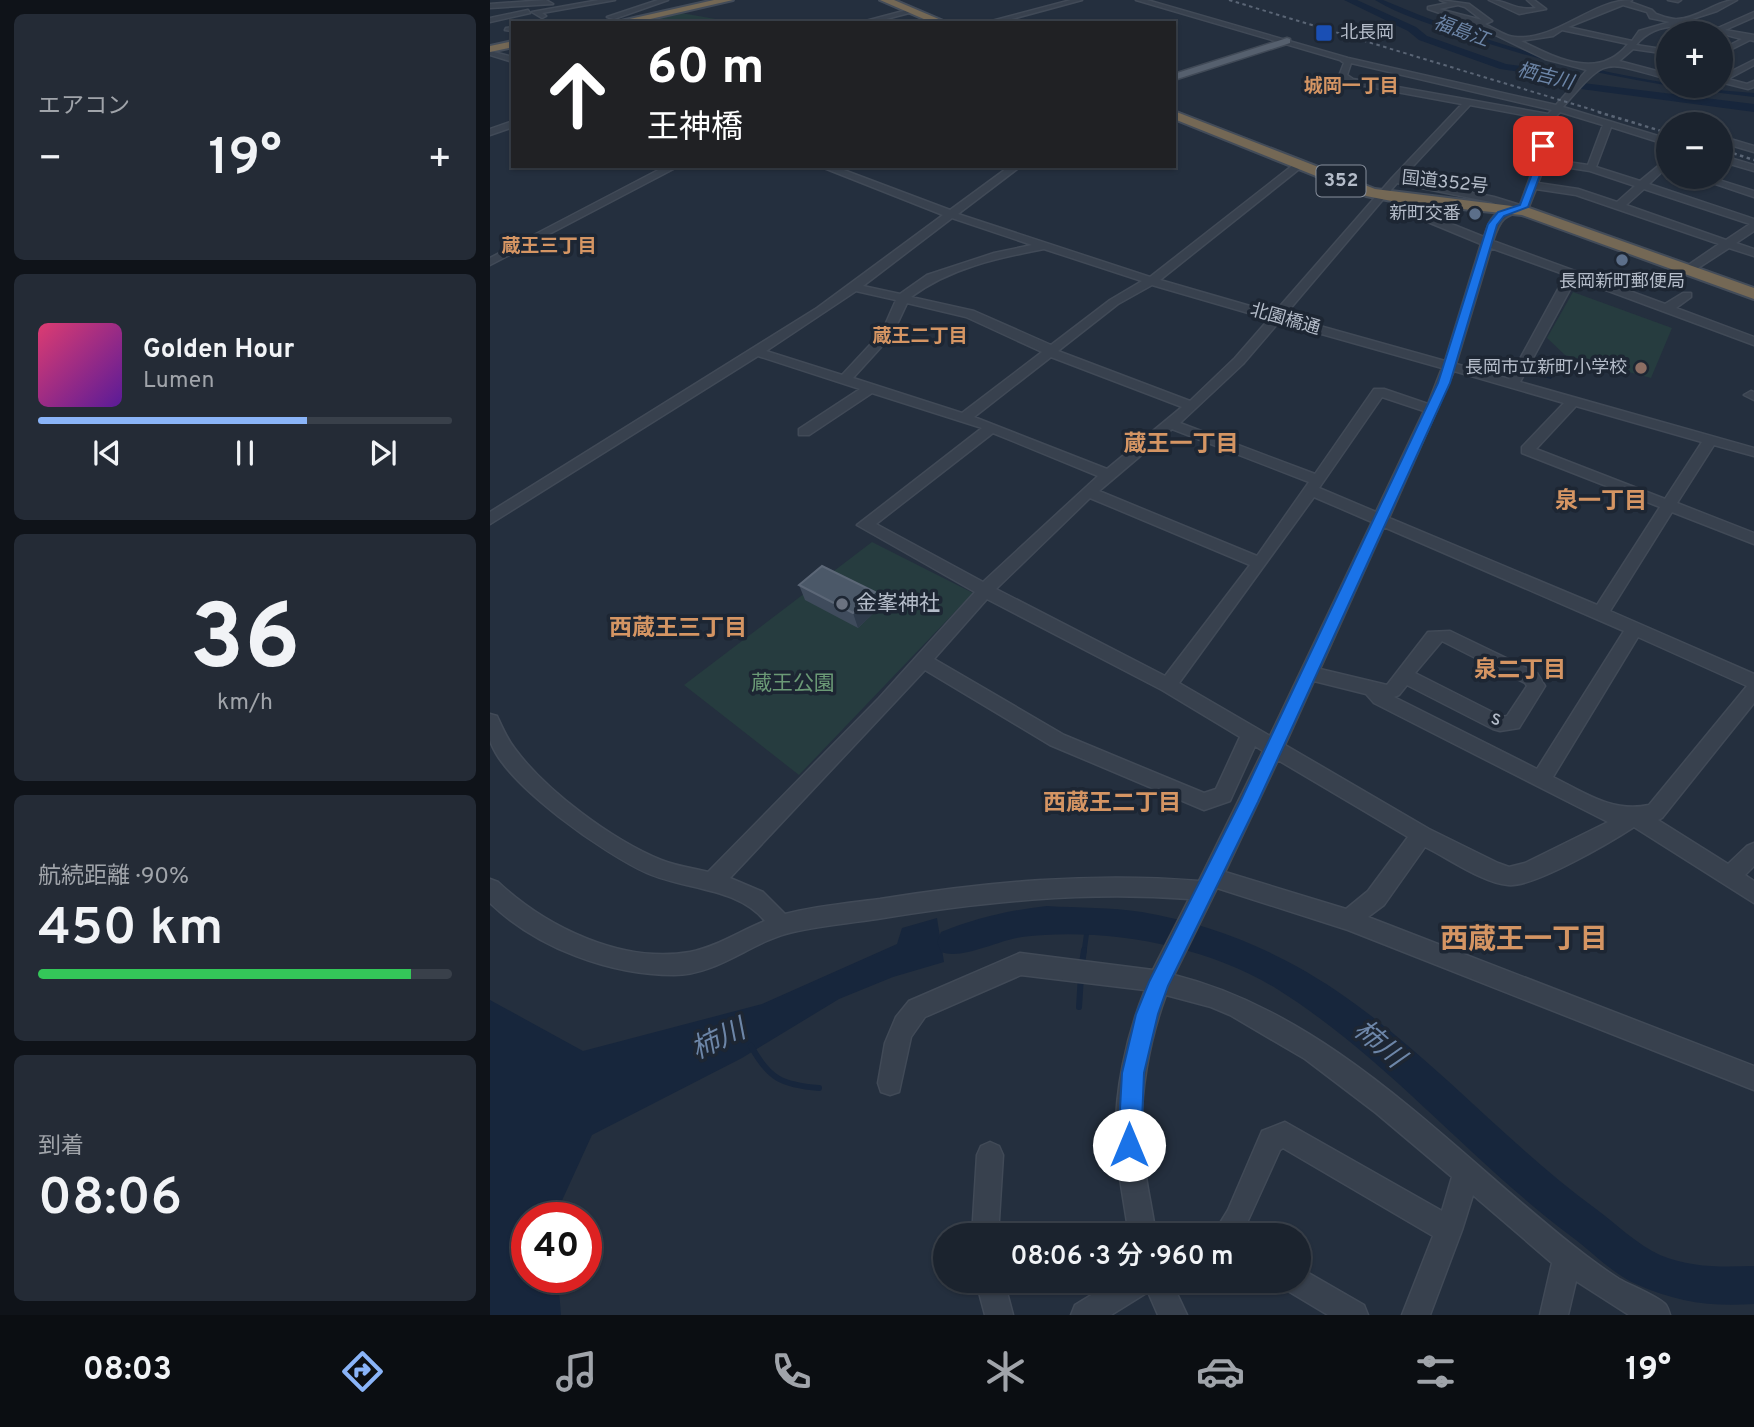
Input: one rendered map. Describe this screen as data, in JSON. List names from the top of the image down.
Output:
{
  "streets": {
    "highway": ["352", "国道352号"],
    "street": ["北園橋通", "s"]
  },
  "districts": [
    "城岡一丁目",
    "蔵王三丁目",
    "蔵王二丁目",
    "蔵王一丁目",
    "泉一丁目",
    "西蔵王三丁目",
    "泉二丁目",
    "西蔵王二丁目",
    "西蔵王一丁目"
  ],
  "water": ["福島江", "栖吉川", "柿川"],
  "parks": ["蔵王公園"],
  "places": {
    "transit": ["北長岡"],
    "other": [
      "新町交番",
      "長岡新町郵便局",
      "長岡市立新町小学校",
      "金峯神社"
    ]
  },
  "page": {
    "tile": [
      "エアコン",
      ["36", "km/h"],
      ["航続距離 · 90%", "450 km"],
      ["到着", "08:06"]
    ],
    "map_buttons": ["+", "−"],
    "turn": ["60 m", "王神橋"],
    "heat": ["−", "19°", "+"],
    "song": ["Golden Hour", "Lumen"],
    "limit": "40",
    "trip": "08:06 · 3 分 · 960 m",
    "tabs": ["08:03", "19°"]
  }
}
